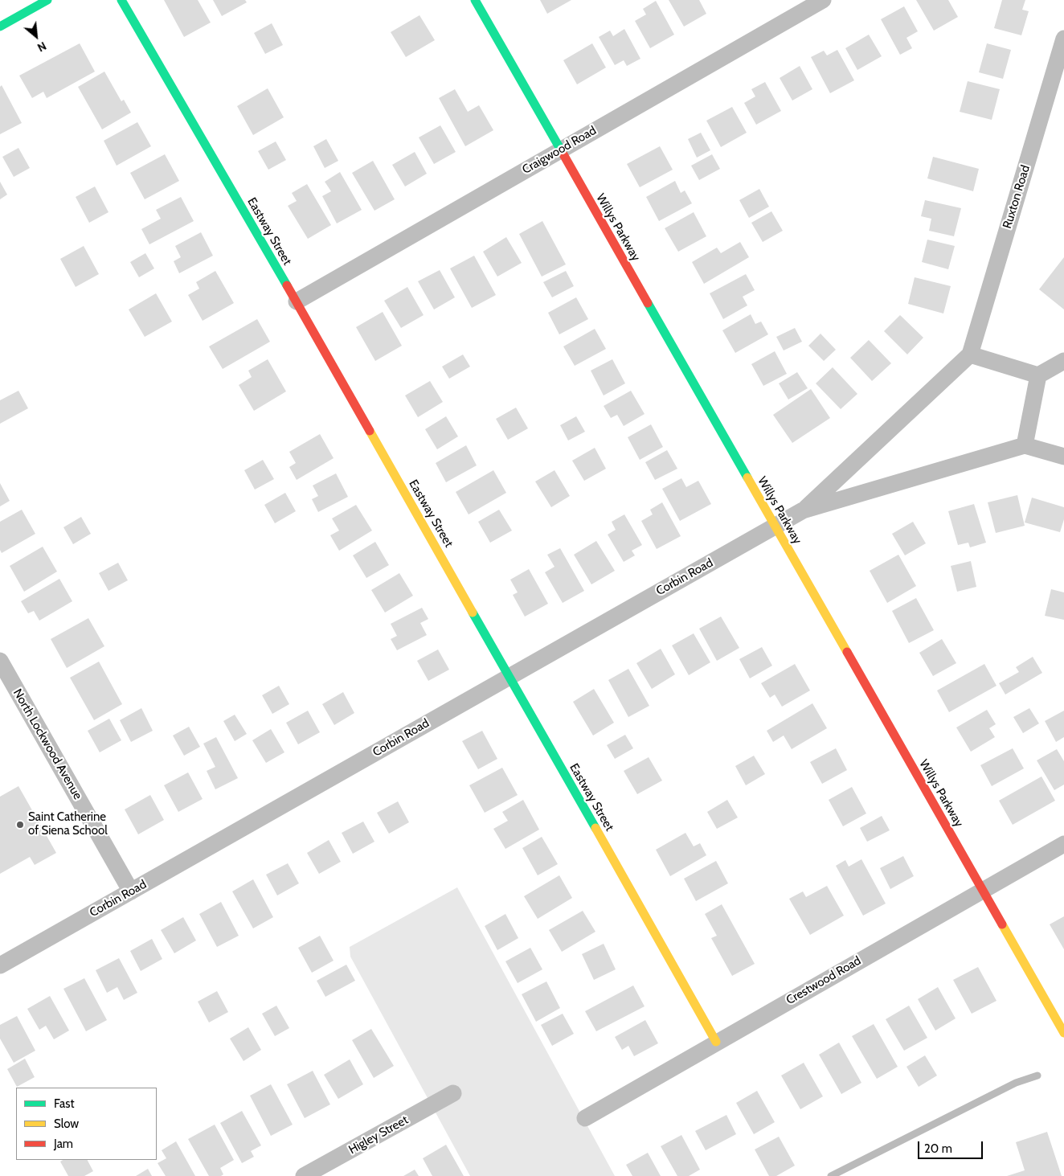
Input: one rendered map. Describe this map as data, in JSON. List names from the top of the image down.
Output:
{
  "streets": {
    "street": [
      "Craigwood Road",
      "Ruxton Road",
      "Willys Parkway",
      "Eastway Street",
      "Corbin Road",
      "North Lockwood Avenue",
      "Crestwood Road",
      "Higley Street"
    ]
  },
  "crossings": [
    ["Craigwood Road", "Willys Parkway"],
    ["Craigwood Road", "Eastway Street"],
    ["Ruxton Road", "Corbin Road"],
    ["Willys Parkway", "Corbin Road"],
    ["Willys Parkway", "Crestwood Road"],
    ["Eastway Street", "Corbin Road"],
    ["Eastway Street", "Crestwood Road"],
    ["Corbin Road", "North Lockwood Avenue"]
  ],
  "places": ["Saint Catherine of Siena School"],
  "legend": ["Fast", "Slow", "Jam"],
  "scale_bar": "20 m",
  "north": "bottom right"
}
